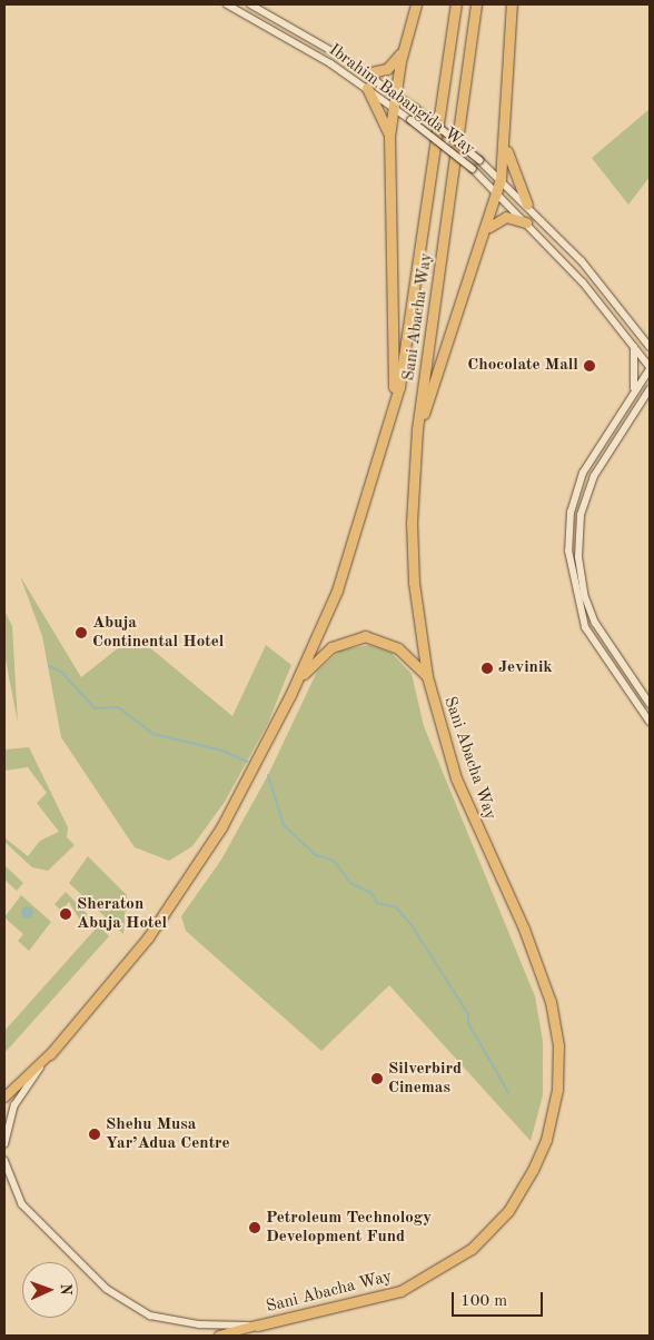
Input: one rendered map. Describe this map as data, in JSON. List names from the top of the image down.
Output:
{
  "streets": {
    "highway": ["Sani Abacha Way"],
    "main road": ["Ibrahim Babangida Way"]
  },
  "places": [
    "Chocolate Mall",
    "Abuja Continental Hotel",
    "Jevinik",
    "Sheraton Abuja Hotel",
    "Silverbird Cinemas",
    "Shehu Musa Yar’Adua Centre",
    "Petroleum Technology Development Fund"
  ],
  "scale_bar": "100 m",
  "north": "right"
}
